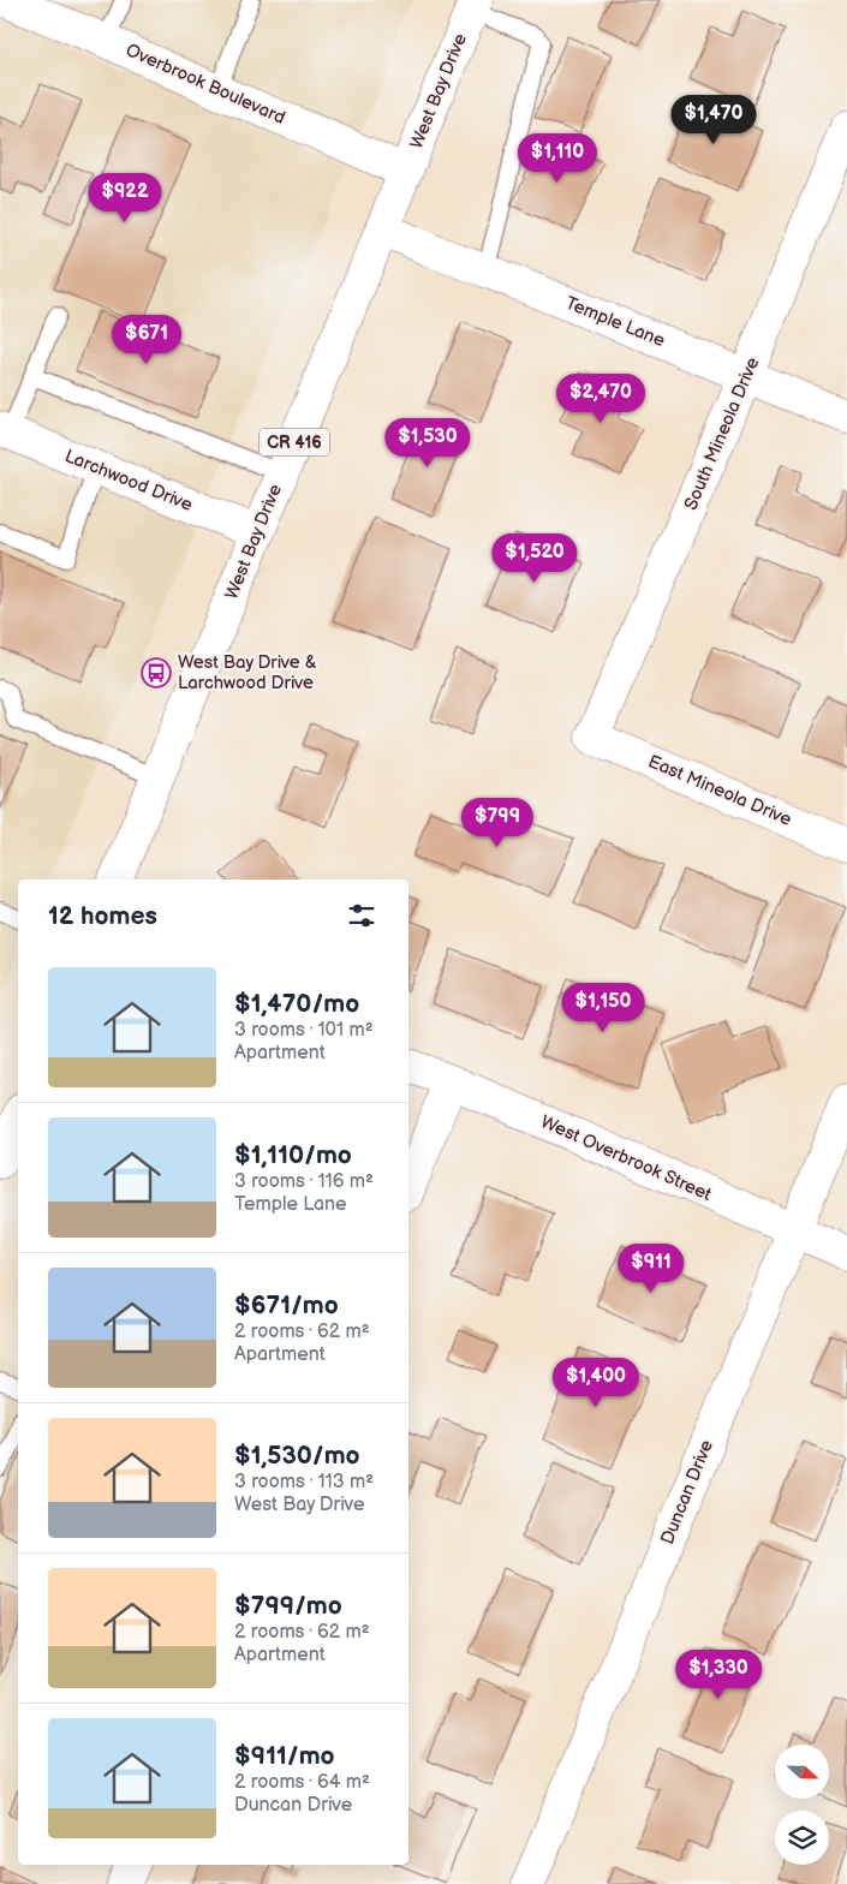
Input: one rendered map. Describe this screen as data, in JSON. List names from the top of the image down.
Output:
{
  "streets": {
    "street": [
      "Overbrook Boulevard",
      "West Bay Drive",
      "Temple Lane",
      "South Mineola Drive",
      "CR 416",
      "Larchwood Drive",
      "East Mineola Drive",
      "West Overbrook Street",
      "Duncan Drive"
    ]
  },
  "crossings": [
    ["Overbrook Boulevard", "West Bay Drive"],
    ["West Bay Drive", "Temple Lane"],
    ["West Bay Drive", "Larchwood Drive"],
    ["Temple Lane", "South Mineola Drive"],
    ["South Mineola Drive", "East Mineola Drive"],
    ["West Overbrook Street", "Duncan Drive"]
  ],
  "places": {
    "bus stop": ["West Bay Drive & Larchwood Drive"]
  },
  "north": "right",
  "page": {
    "price": [
      "$1,470",
      "$1,110",
      "$922",
      "$671",
      "$2,470",
      "$1,530",
      "$1,520",
      "$799",
      "$1,150",
      "$911",
      "$1,400",
      "$1,330"
    ],
    "heading": "12 homes",
    "list": [
      {
        "name": "$1,470/mo",
        "note": "3 rooms · 101 m² · Apartment"
      },
      {
        "name": "$1,110/mo",
        "note": "3 rooms · 116 m² · Temple Lane"
      },
      {
        "name": "$671/mo",
        "note": "2 rooms · 62 m² · Apartment"
      },
      {
        "name": "$1,530/mo",
        "note": "3 rooms · 113 m² · West Bay Drive"
      },
      {
        "name": "$799/mo",
        "note": "2 rooms · 62 m² · Apartment"
      },
      {
        "name": "$911/mo",
        "note": "2 rooms · 64 m² · Duncan Drive"
      }
    ]
  }
}
